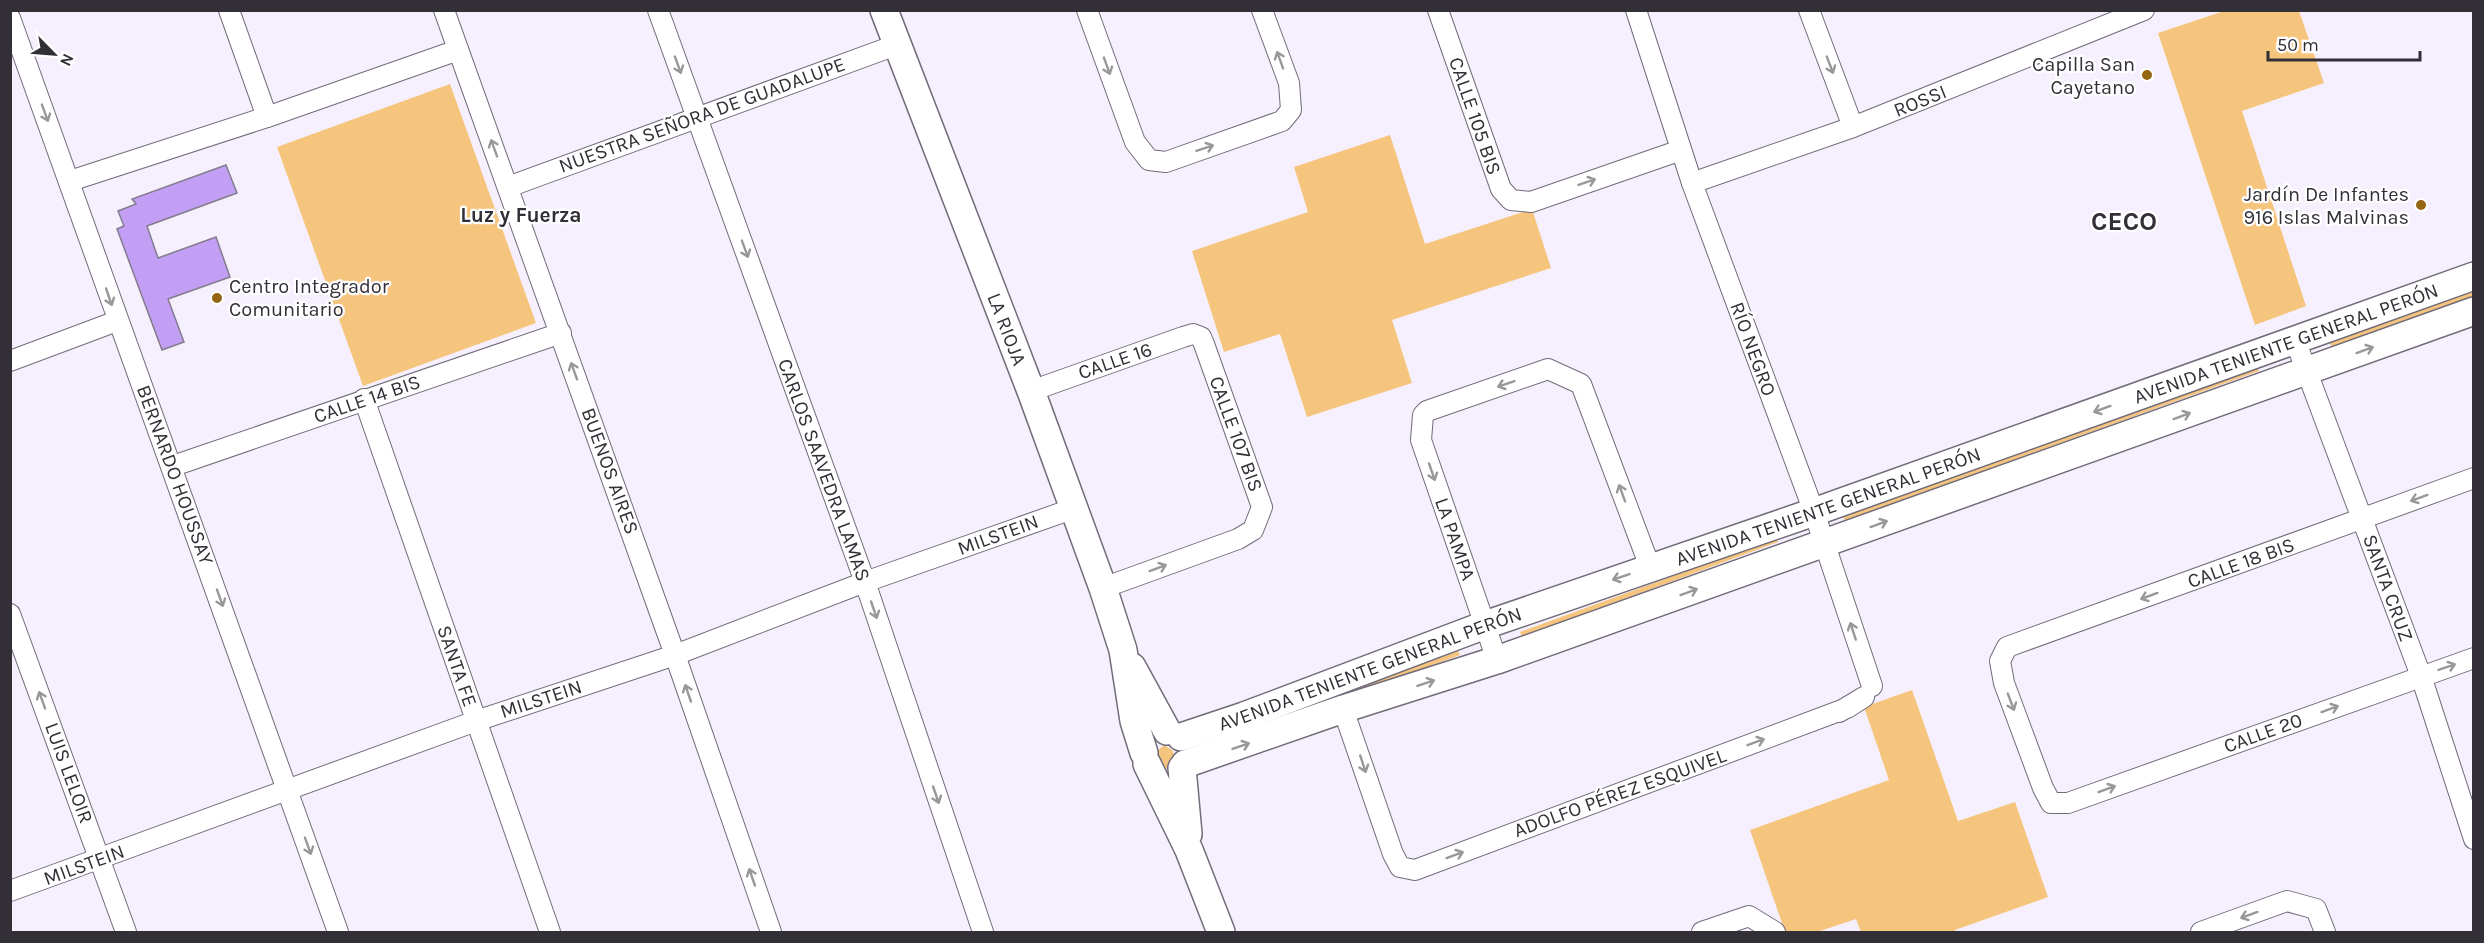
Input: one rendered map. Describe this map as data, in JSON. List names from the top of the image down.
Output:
{
  "streets": {
    "main road": ["LA RIOJA", "AVENIDA TENIENTE GENERAL PERÓN"],
    "street": [
      "ROSSI",
      "NUESTRA SEÑORA DE GUADALUPE",
      "CALLE 105 BIS",
      "RÍO NEGRO",
      "CALLE 16",
      "CALLE 14 BIS",
      "CALLE 107 BIS",
      "CARLOS SAAVEDRA LAMAS",
      "BUENOS AIRES",
      "BERNARDO HOUSSAY",
      "MILSTEIN",
      "LA PAMPA",
      "CALLE 18 BIS",
      "SANTA CRUZ",
      "SANTA FE",
      "CALLE 20",
      "LUIS LELOIR",
      "ADOLFO PÉREZ ESQUIVEL"
    ]
  },
  "crossings": [
    ["ROSSI", "RÍO NEGRO"],
    ["NUESTRA SEÑORA DE GUADALUPE", "LA RIOJA"],
    ["NUESTRA SEÑORA DE GUADALUPE", "CARLOS SAAVEDRA LAMAS"],
    ["NUESTRA SEÑORA DE GUADALUPE", "BUENOS AIRES"],
    ["CALLE 105 BIS", "RÍO NEGRO"],
    ["LA RIOJA", "AVENIDA TENIENTE GENERAL PERÓN"],
    ["LA RIOJA", "CALLE 16"],
    ["LA RIOJA", "CALLE 107 BIS"],
    ["LA RIOJA", "MILSTEIN"],
    ["AVENIDA TENIENTE GENERAL PERÓN", "RÍO NEGRO"],
    ["AVENIDA TENIENTE GENERAL PERÓN", "LA PAMPA"],
    ["AVENIDA TENIENTE GENERAL PERÓN", "SANTA CRUZ"],
    ["AVENIDA TENIENTE GENERAL PERÓN", "ADOLFO PÉREZ ESQUIVEL"],
    ["CALLE 16", "CALLE 107 BIS"],
    ["CALLE 14 BIS", "BUENOS AIRES"],
    ["CALLE 14 BIS", "BERNARDO HOUSSAY"],
    ["CALLE 14 BIS", "SANTA FE"],
    ["CARLOS SAAVEDRA LAMAS", "MILSTEIN"],
    ["BUENOS AIRES", "MILSTEIN"],
    ["BERNARDO HOUSSAY", "MILSTEIN"],
    ["MILSTEIN", "SANTA FE"],
    ["MILSTEIN", "LUIS LELOIR"],
    ["CALLE 18 BIS", "SANTA CRUZ"],
    ["CALLE 18 BIS", "CALLE 20"],
    ["SANTA CRUZ", "CALLE 20"]
  ],
  "one_way": [
    "CARLOS SAAVEDRA LAMAS",
    "BUENOS AIRES",
    "BERNARDO HOUSSAY",
    "CALLE 18 BIS",
    "CALLE 20",
    "LUIS LELOIR"
  ],
  "districts": ["Luz y Fuerza", "CECO"],
  "places": ["Capilla San Cayetano", "Jardín De Infantes 916 Islas Malvinas", "Centro Integrador Comunitario"],
  "scale_bar": "50 m",
  "north": "bottom right"
}
